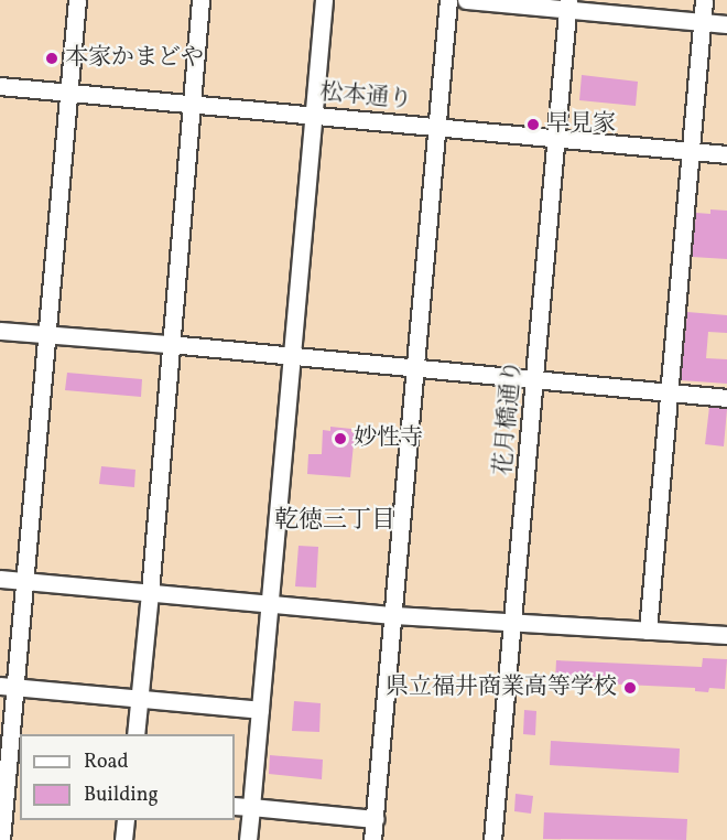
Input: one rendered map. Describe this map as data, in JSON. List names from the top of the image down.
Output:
{
  "streets": {
    "street": ["松本通り", "花月橋通り"]
  },
  "crossings": [
    ["松本通り", "花月橋通り"]
  ],
  "districts": ["乾徳三丁目"],
  "places": [
    "本家かまどや",
    "早見家",
    "妙性寺",
    "県立福井商業高等学校"
  ],
  "legend": ["Road", "Building"]
}
